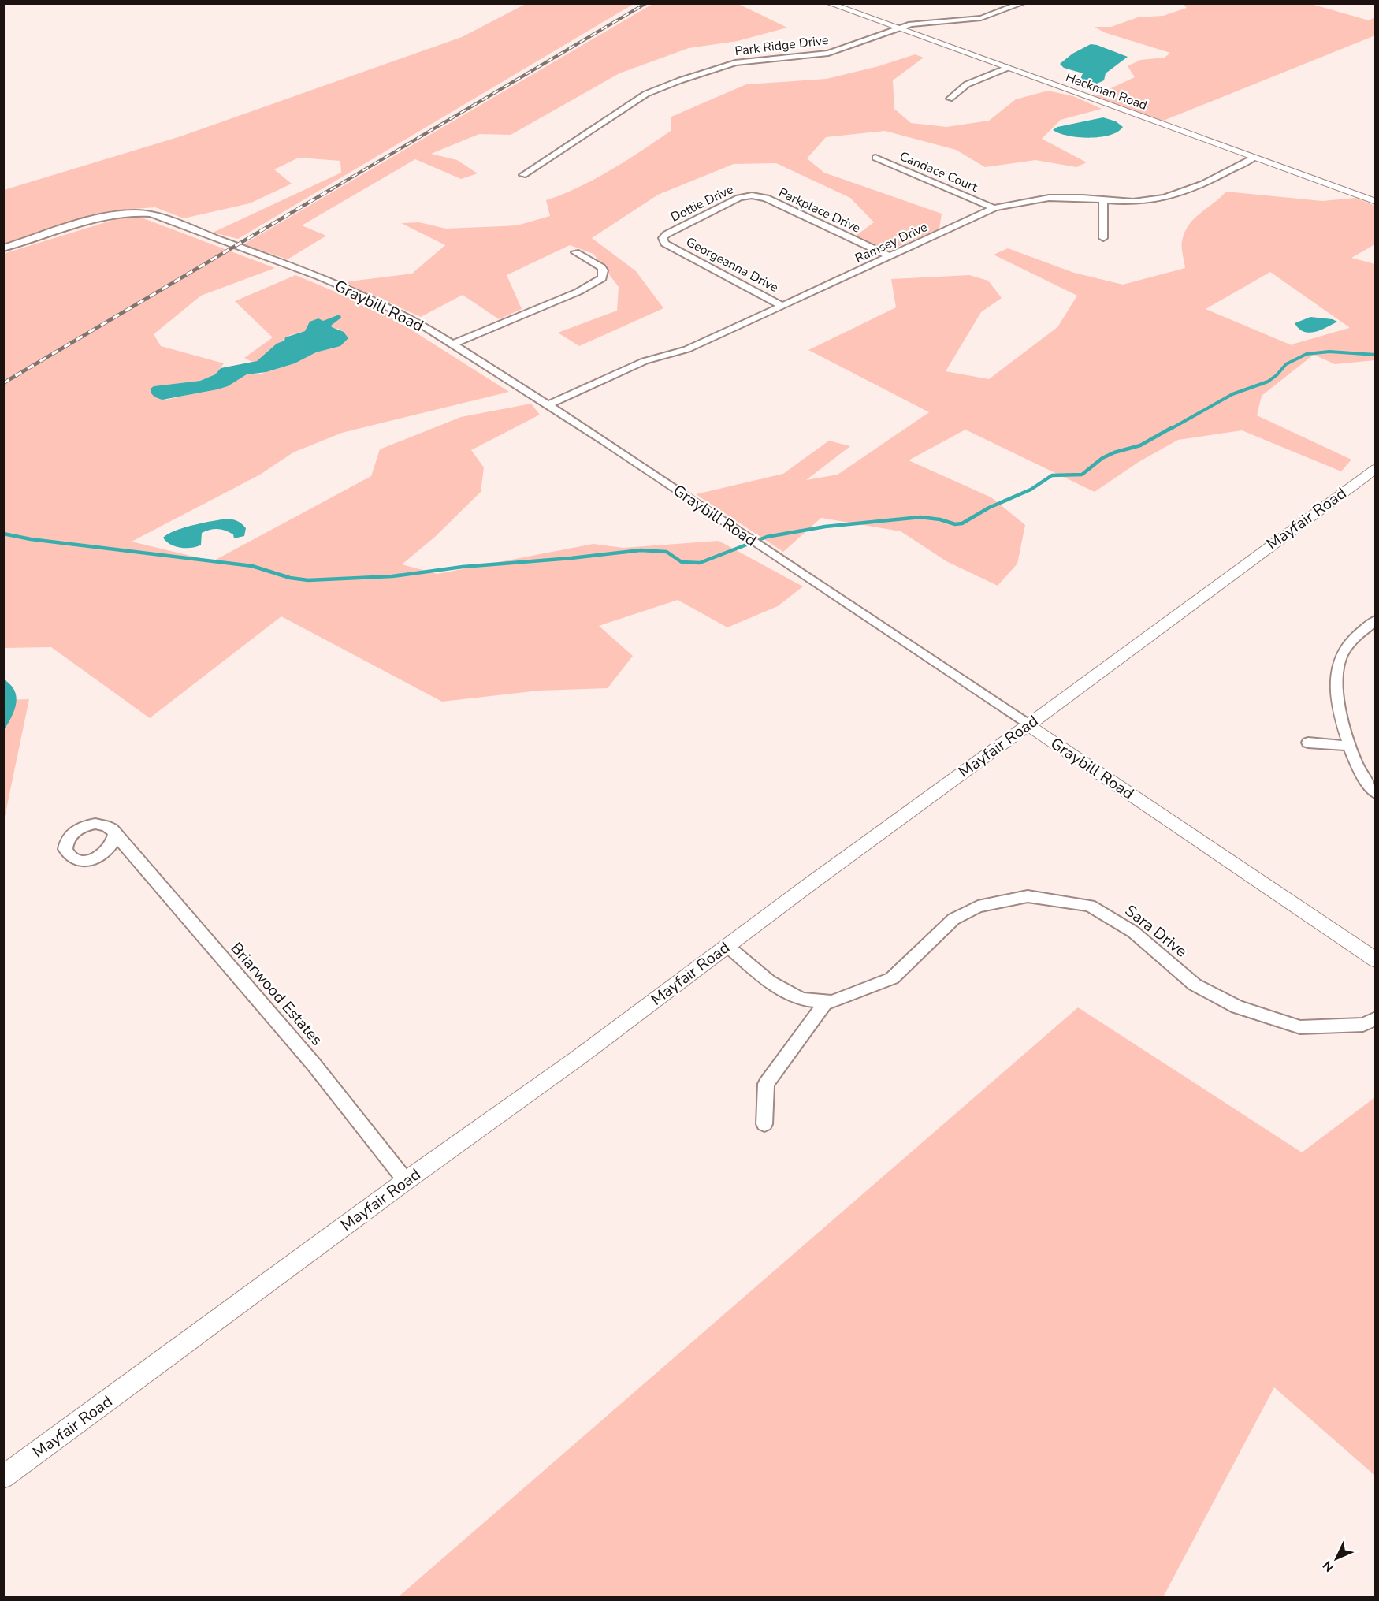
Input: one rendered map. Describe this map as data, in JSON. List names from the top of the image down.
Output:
{
  "streets": {
    "street": [
      "Park Ridge Drive",
      "Heckman Road",
      "Candace Court",
      "Dottie Drive",
      "Parkplace Drive",
      "Ramsey Drive",
      "Georgeanna Drive",
      "Graybill Road",
      "Mayfair Road",
      "Sara Drive",
      "Briarwood Estates"
    ]
  },
  "crossings": [
    ["Park Ridge Drive", "Heckman Road"],
    ["Heckman Road", "Ramsey Drive"],
    ["Candace Court", "Ramsey Drive"],
    ["Dottie Drive", "Parkplace Drive"],
    ["Dottie Drive", "Georgeanna Drive"],
    ["Parkplace Drive", "Ramsey Drive"],
    ["Ramsey Drive", "Georgeanna Drive"],
    ["Ramsey Drive", "Graybill Road"],
    ["Graybill Road", "Mayfair Road"],
    ["Mayfair Road", "Sara Drive"],
    ["Mayfair Road", "Briarwood Estates"]
  ],
  "north": "bottom left"
}
